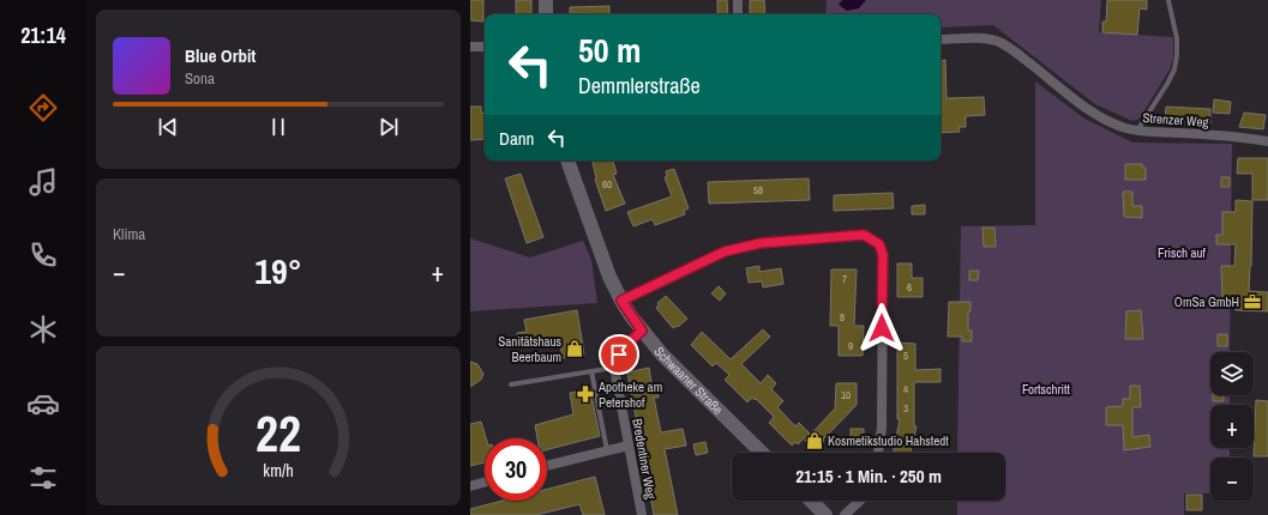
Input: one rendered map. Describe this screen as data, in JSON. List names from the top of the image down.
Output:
{
  "streets": {
    "main road": ["Schwaaner Straße"],
    "street": ["Strenzer Weg", "Bredentiner Weg"]
  },
  "parks": ["Frisch auf", "Fortschritt"],
  "places": {
    "office": ["OmSa GmbH"],
    "shop": ["Sanitätshaus Beerbaum", "Kosmetikstudio Hahstedt"],
    "pharmacy": ["Apotheke am Petershof"]
  },
  "house_numbers": [
    "60",
    "58",
    "7",
    "6",
    "8",
    "9",
    "5",
    "4",
    "10",
    "3"
  ],
  "page": {
    "tabs": "21:14",
    "turn": ["50 m", "Demmlerstraße"],
    "song": ["Blue Orbit", "Sona"],
    "then": "Dann",
    "tile": "Klima",
    "heat": ["−", "19°", "+"],
    "map_buttons": ["+", "−"],
    "limit": "30",
    "trip": "21:15 · 1 Min. · 250 m",
    "gauge": ["22", "km/h"]
  }
}
